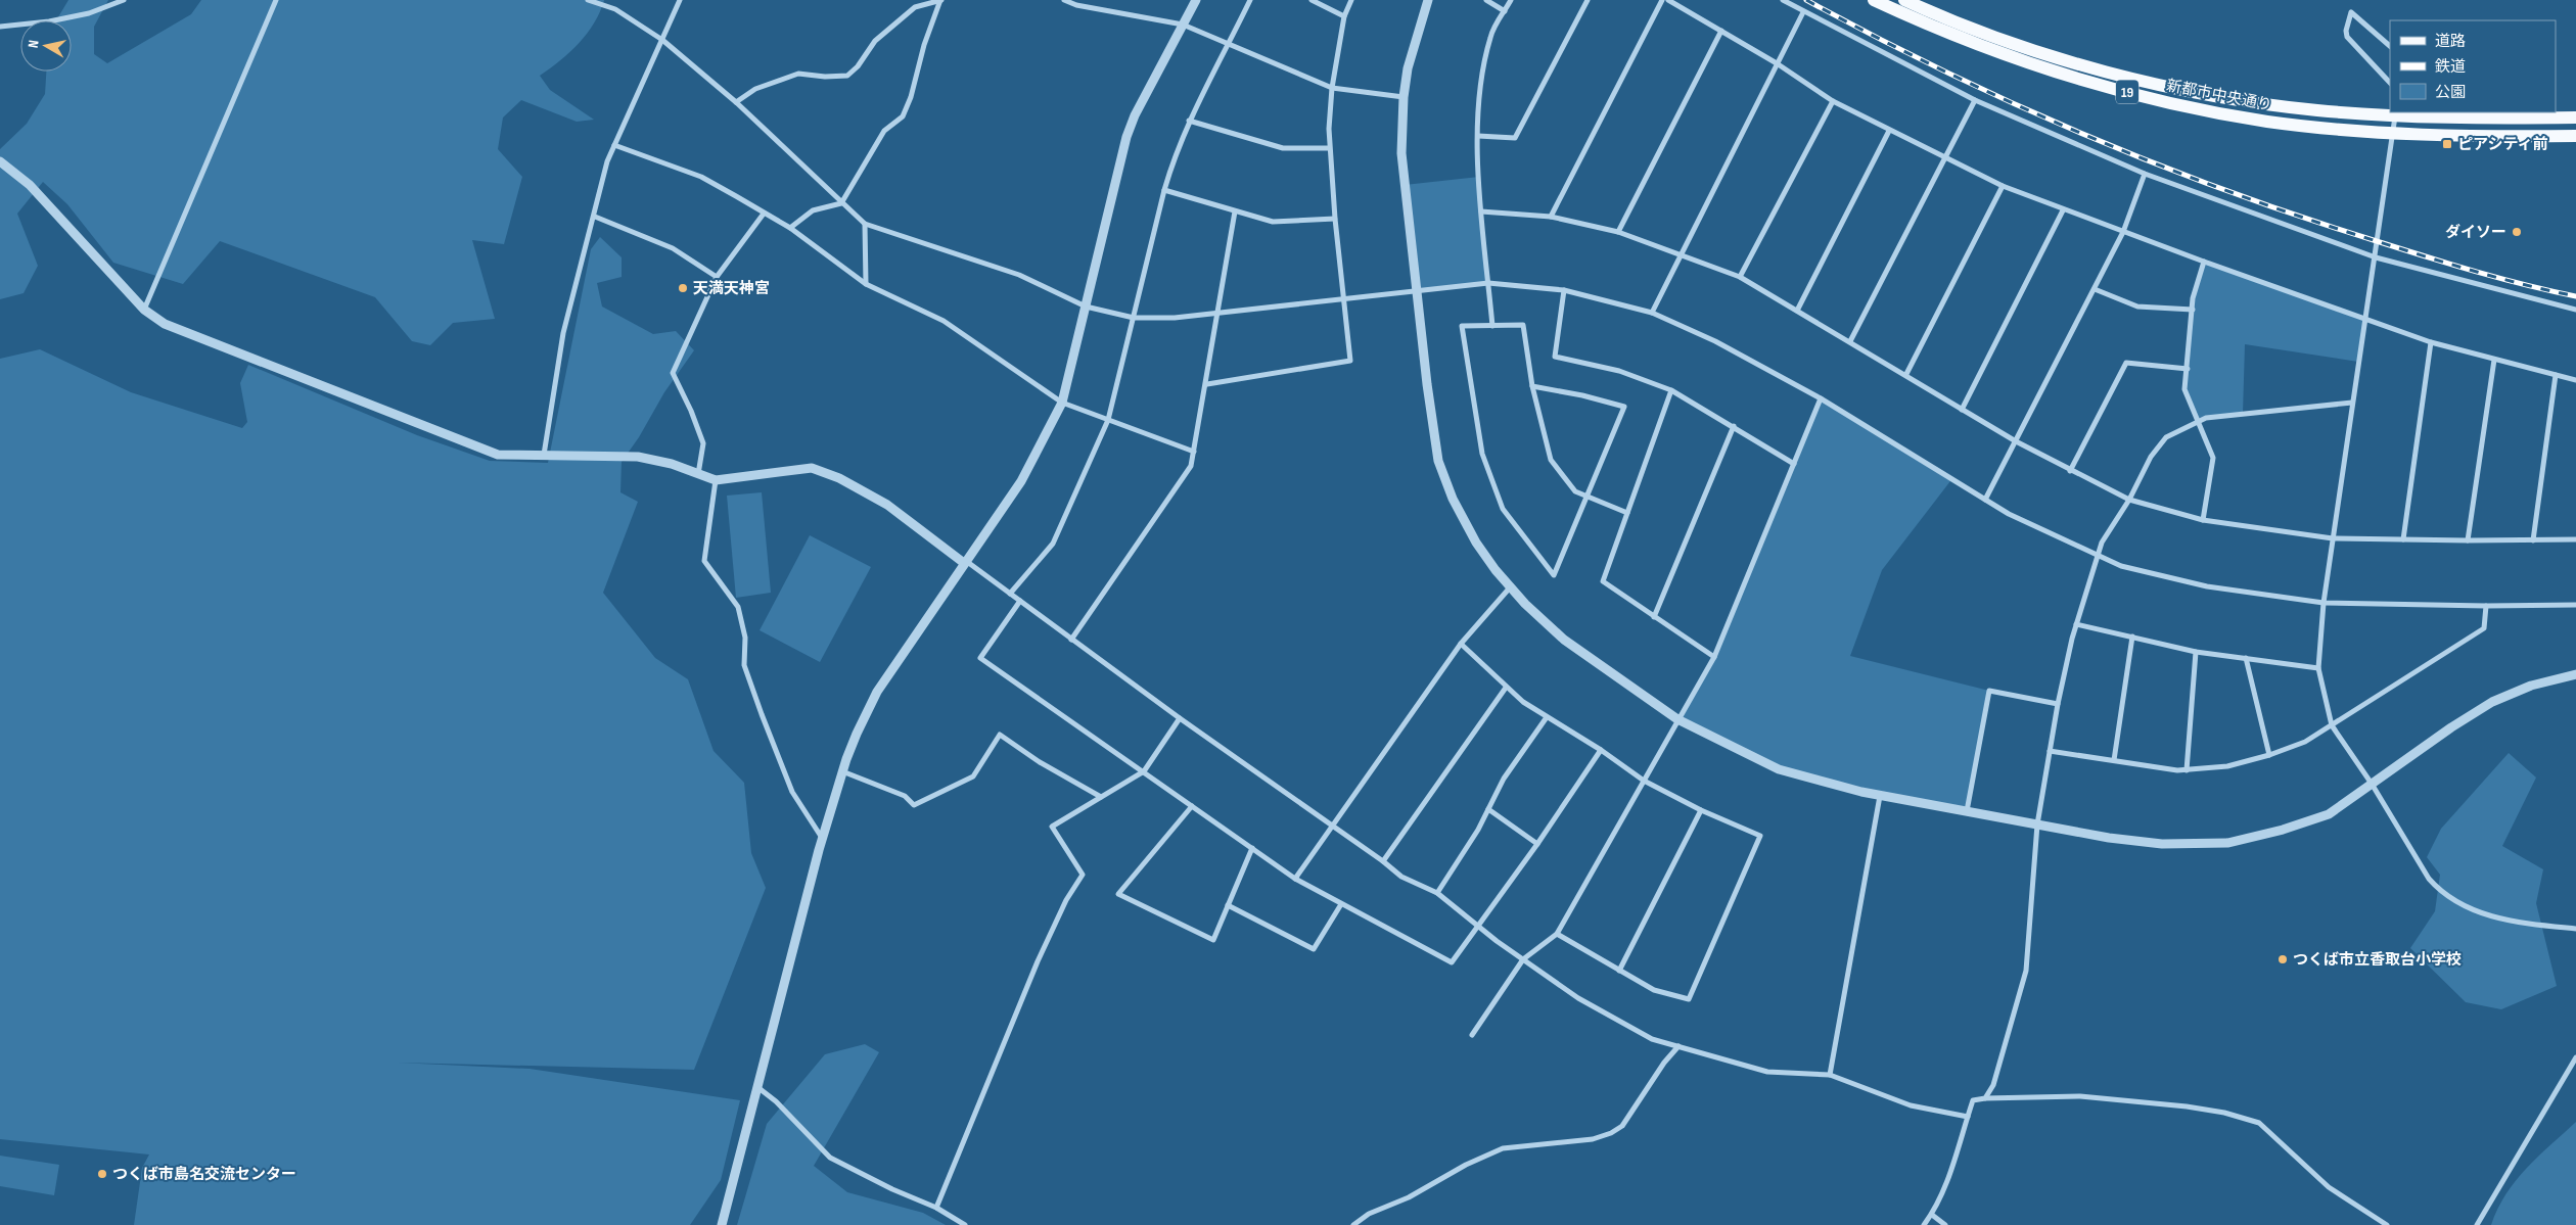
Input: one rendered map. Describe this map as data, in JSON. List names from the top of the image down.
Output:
{
  "streets": {
    "main road": ["19", "新都市中央通り"]
  },
  "places": {
    "transit": ["ピアシティ前"],
    "other": [
      "ダイソー",
      "天満天神宮",
      "つくば市立香取台小学校",
      "つくば市島名交流センター"
    ]
  },
  "legend": ["道路", "鉄道", "公園"],
  "north": "left"
}
